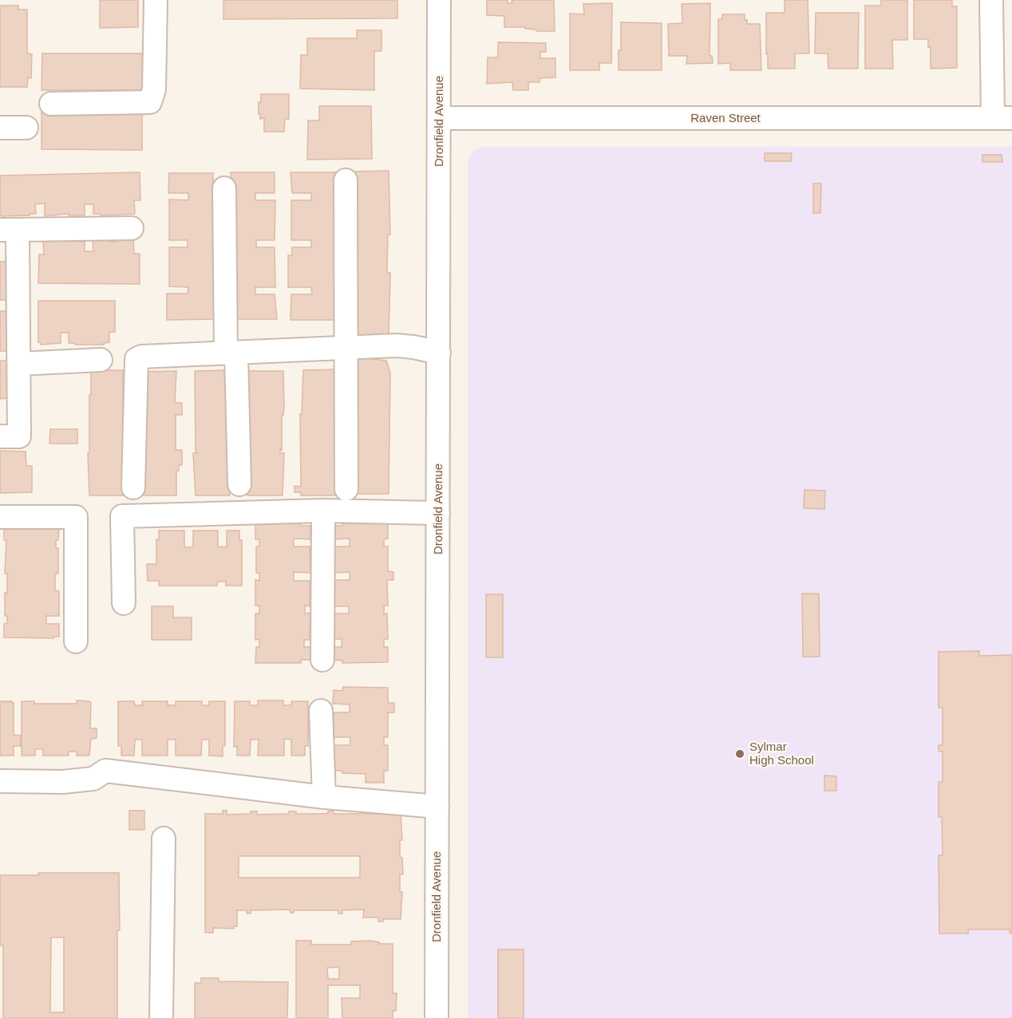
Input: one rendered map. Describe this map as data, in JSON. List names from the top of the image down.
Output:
{
  "streets": {
    "street": ["Raven Street", "Dronfield Avenue"]
  },
  "crossings": [
    ["Raven Street", "Dronfield Avenue"]
  ],
  "places": ["Sylmar High School"]
}
